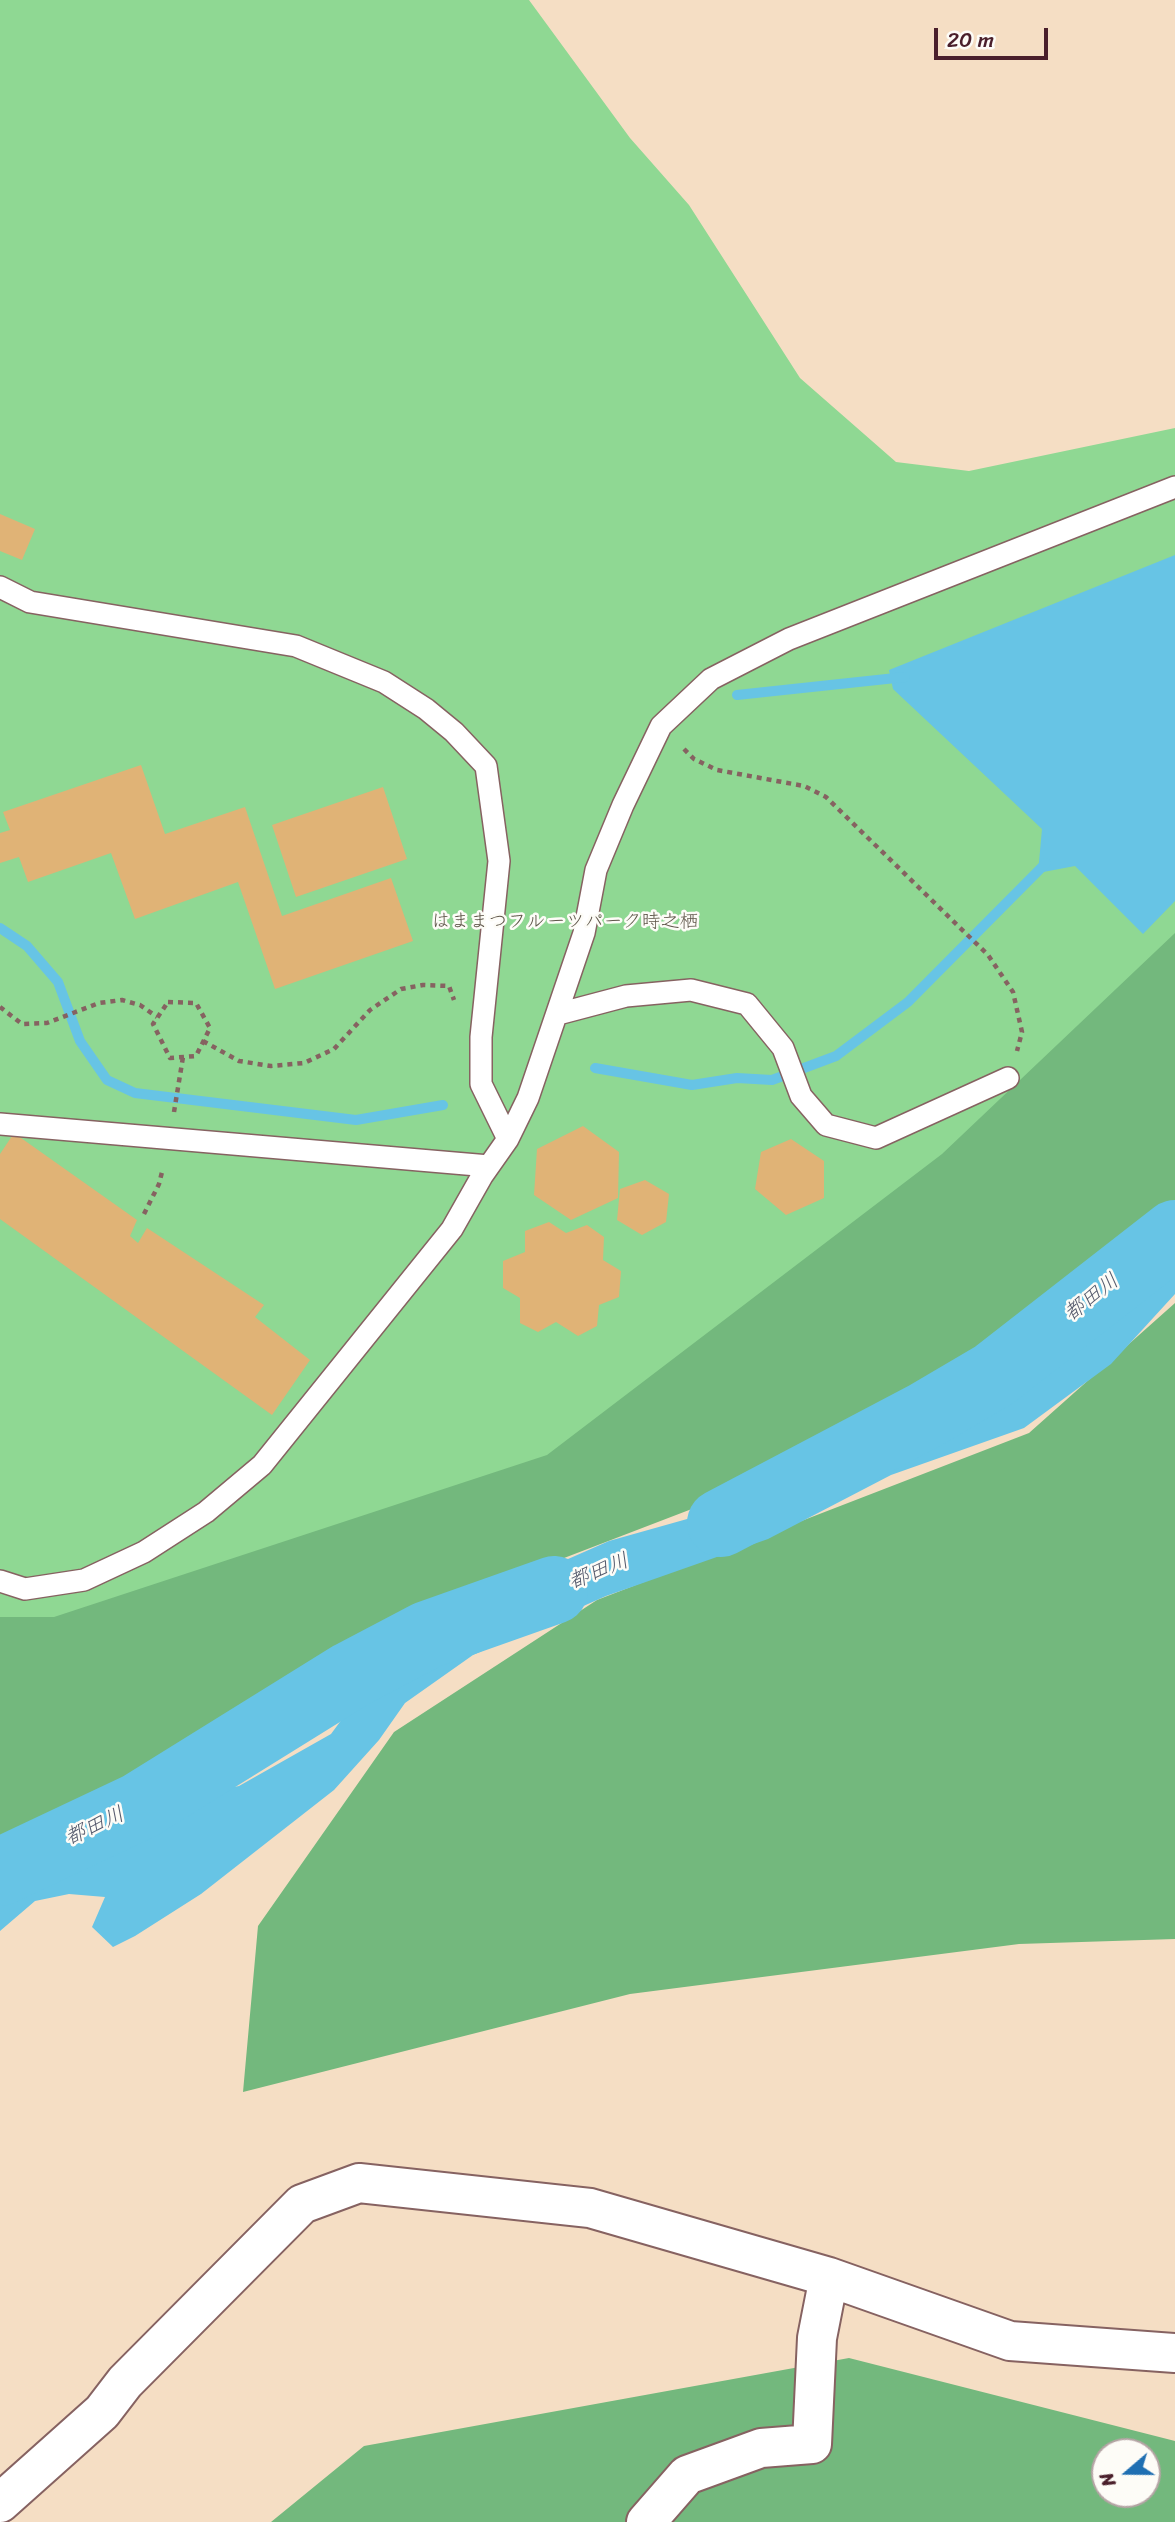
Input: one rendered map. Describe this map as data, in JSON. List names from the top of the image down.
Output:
{
  "water": ["都田川"],
  "parks": ["はままつフルーツパーク時之栖"],
  "scale_bar": "20 m",
  "north": "left"
}
